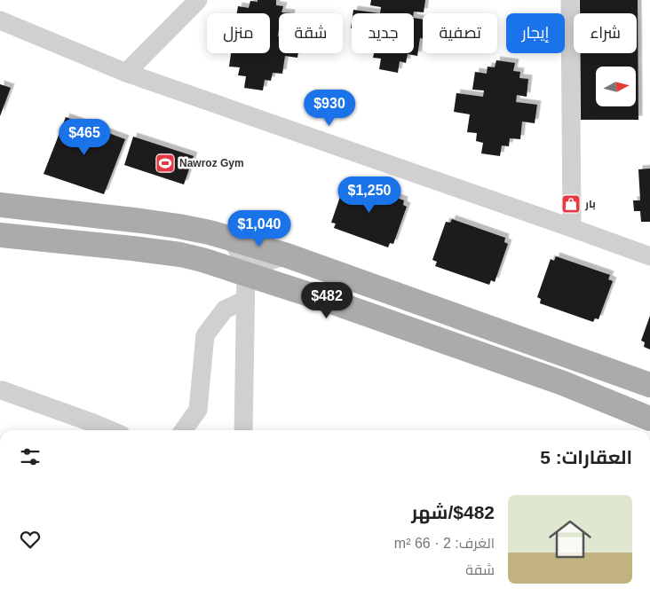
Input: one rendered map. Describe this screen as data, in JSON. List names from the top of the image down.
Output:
{
  "places": {
    "sports": ["Nawroz Gym"],
    "shop": ["بار"]
  },
  "north": "right",
  "page": {
    "chip": [
      "شراء",
      "إيجار",
      "تصفية",
      "جديد",
      "شقة",
      "منزل"
    ],
    "price": [
      "$930",
      "$465",
      "$1,250",
      "$1,040",
      "$482"
    ],
    "heading": "العقارات: 5",
    "list": [
      {
        "name": "$482/شهر",
        "note": "الغرف: 2 · 66 m² · شقة"
      }
    ]
  }
}
